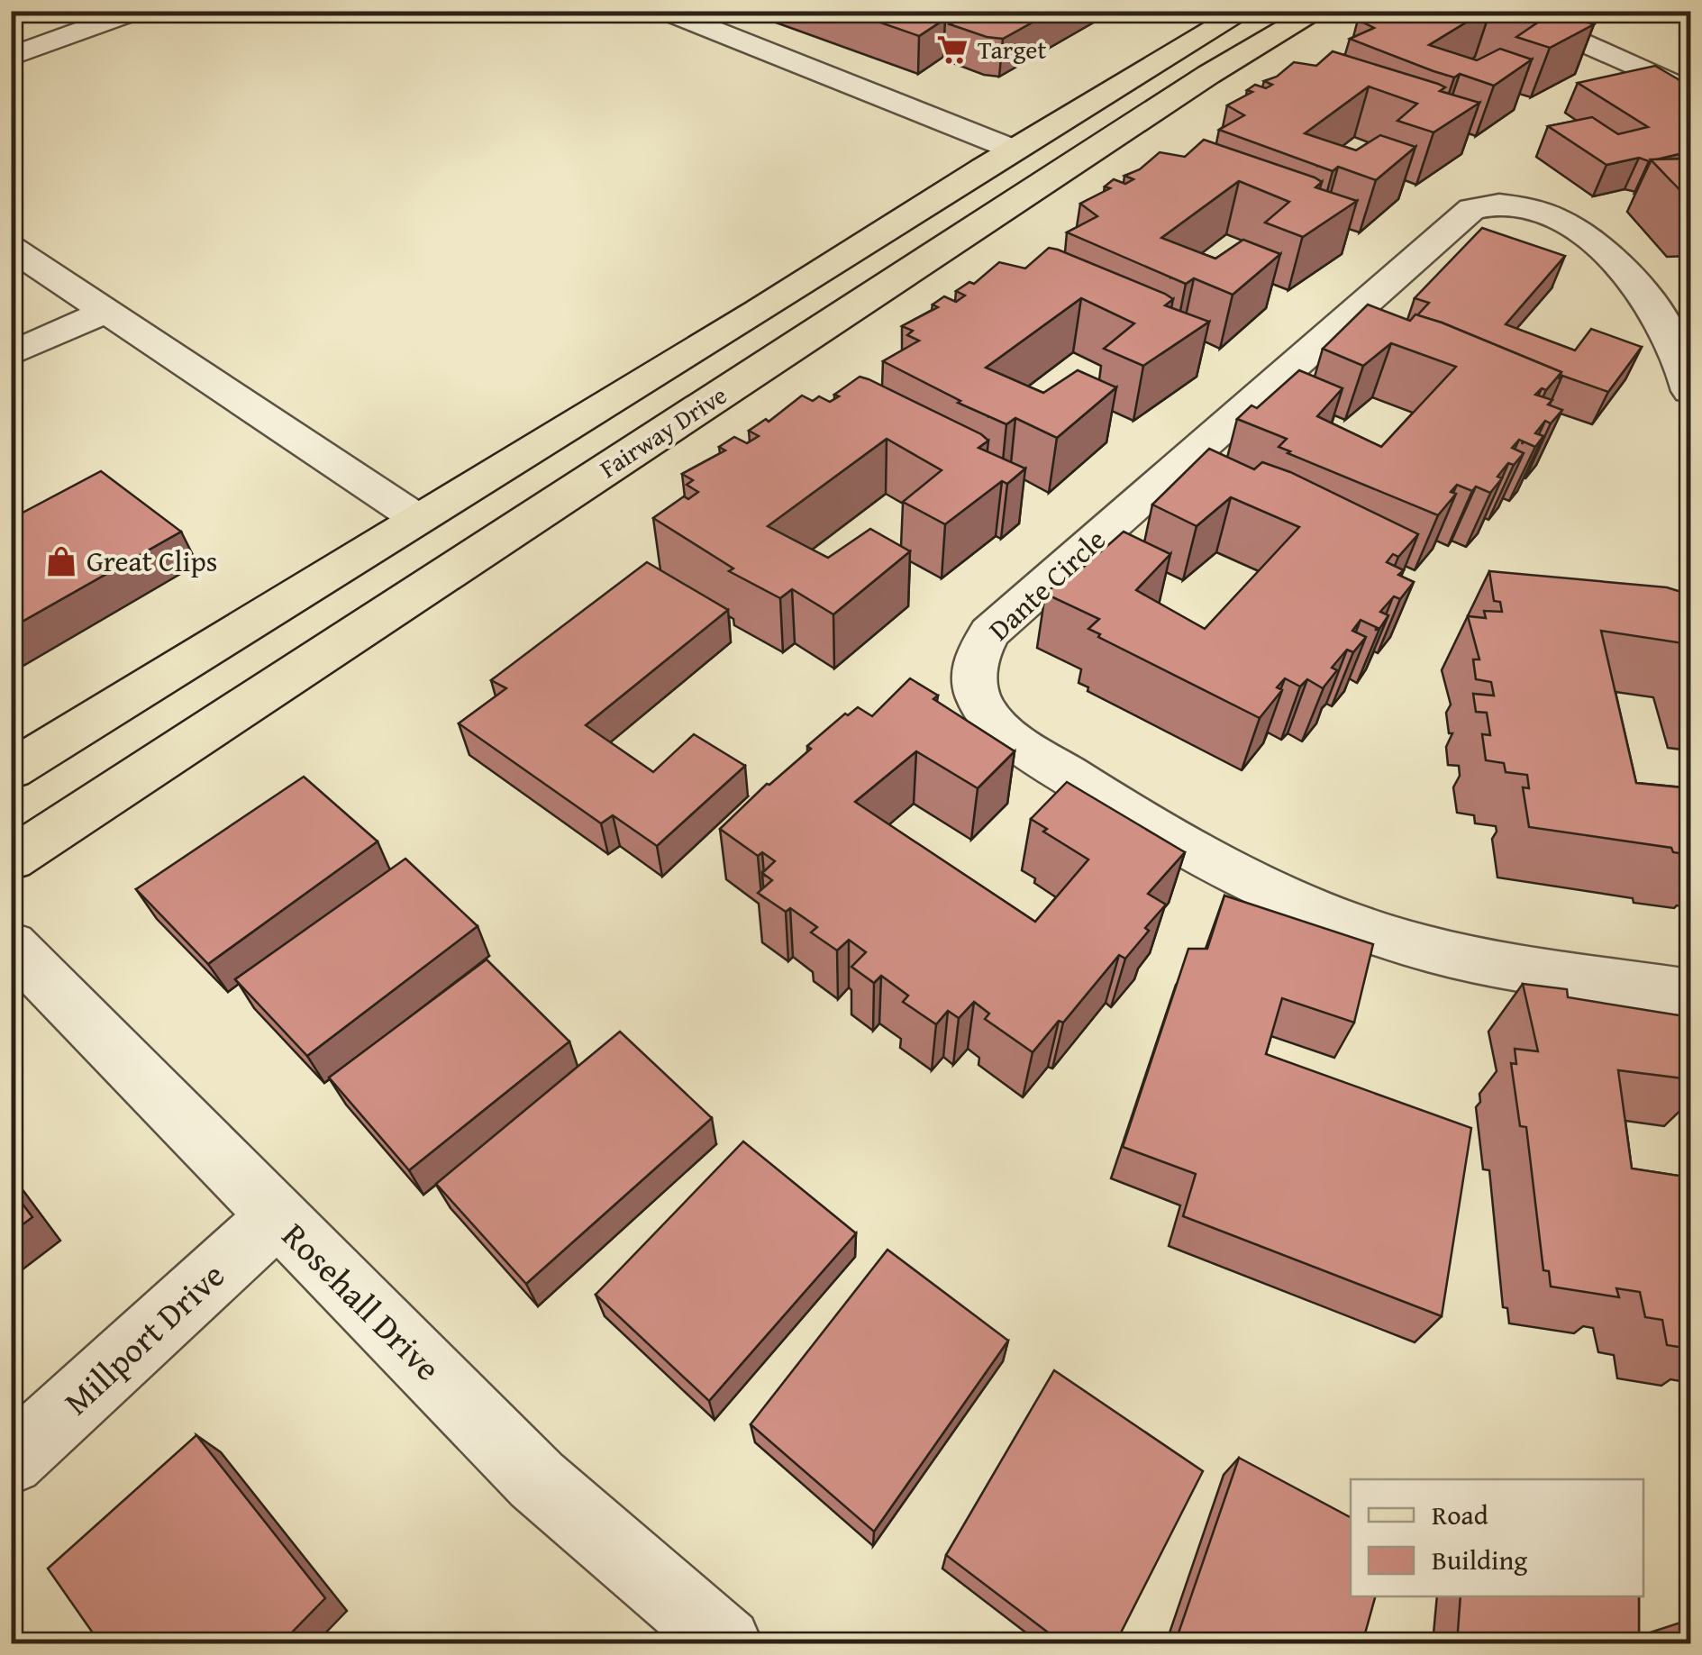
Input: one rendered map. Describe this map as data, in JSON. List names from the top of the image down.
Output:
{
  "streets": {
    "main road": ["Fairway Drive"],
    "street": ["Dante Circle", "Rosehall Drive", "Millport Drive"]
  },
  "crossings": [
    ["Rosehall Drive", "Millport Drive"]
  ],
  "places": {
    "supermarket": ["Target"],
    "shop": ["Great Clips"]
  },
  "legend": ["Road", "Building"]
}
